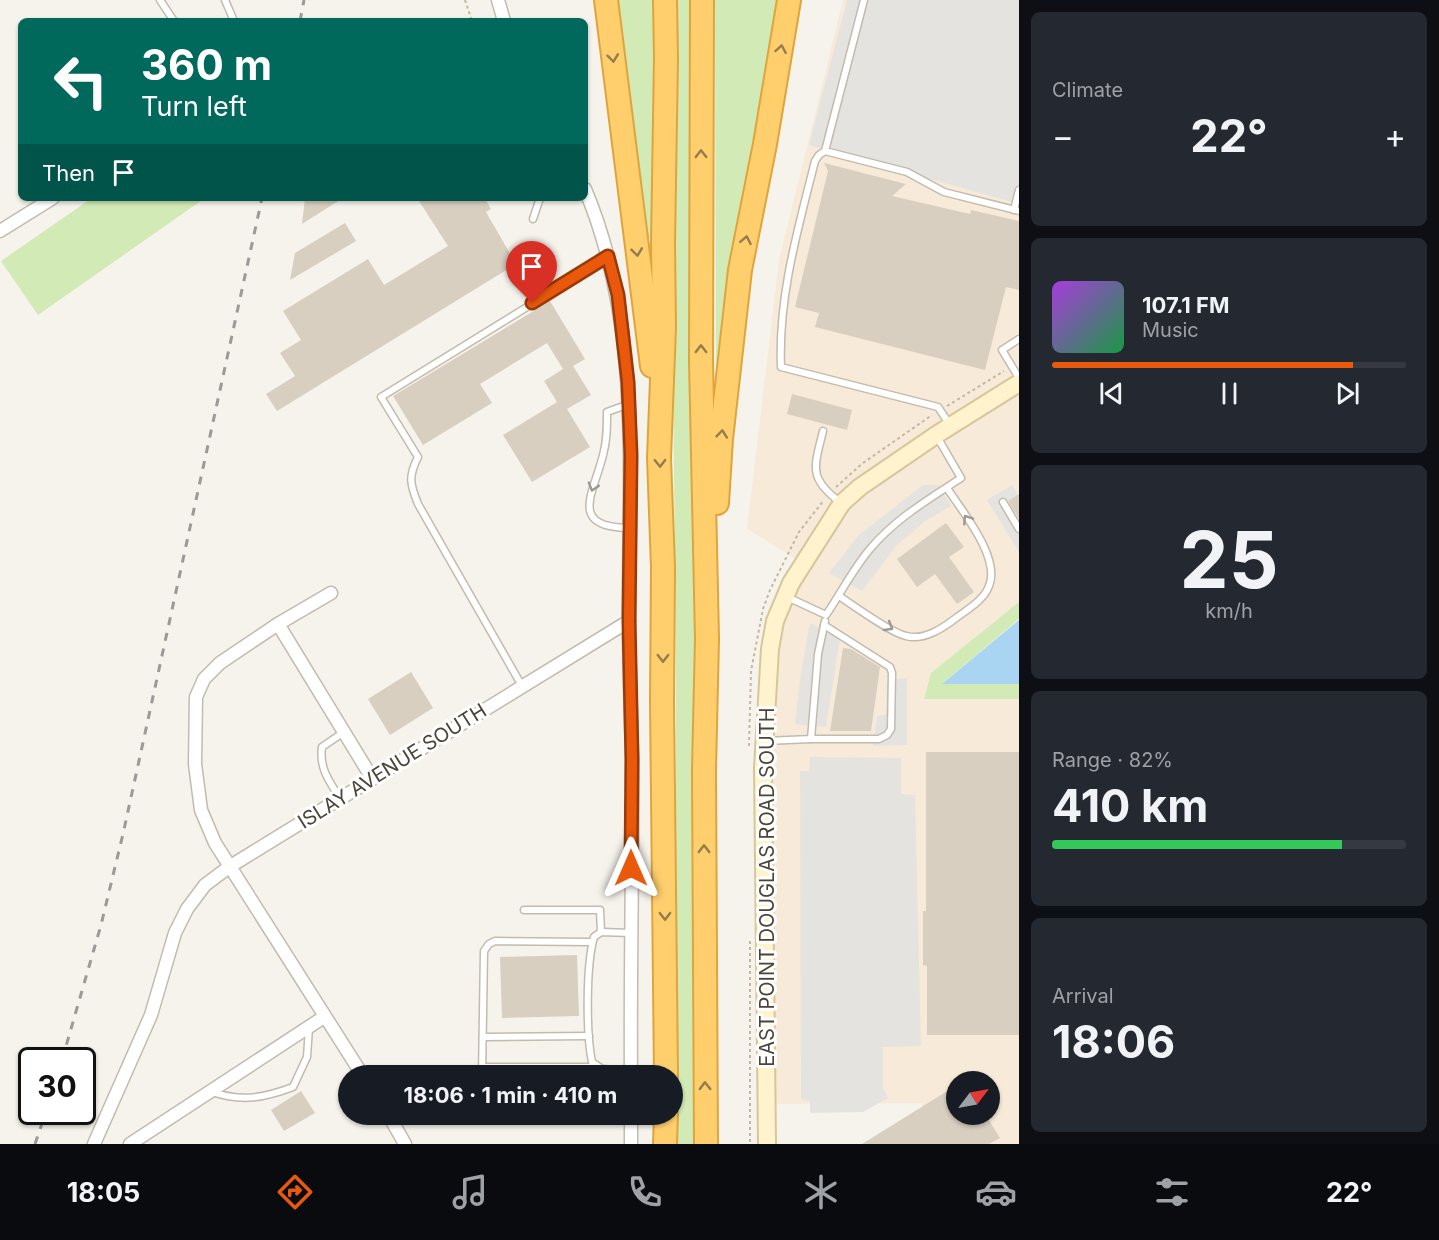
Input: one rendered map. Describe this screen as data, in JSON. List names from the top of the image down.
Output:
{
  "streets": {
    "street": ["ISLAY AVENUE SOUTH", "EAST POINT DOUGLAS ROAD SOUTH"]
  },
  "north": "top right",
  "page": {
    "tile": [
      "Climate",
      ["25", "km/h"],
      ["Range · 82%", "410 km"],
      ["Arrival", "18:06"]
    ],
    "turn": ["360 m", "Turn left"],
    "heat": ["−", "22°", "+"],
    "then": "Then",
    "song": ["107.1 FM", "Music"],
    "limit": "30",
    "trip": "18:06 · 1 min · 410 m",
    "tabs": ["18:05", "22°"]
  }
}
